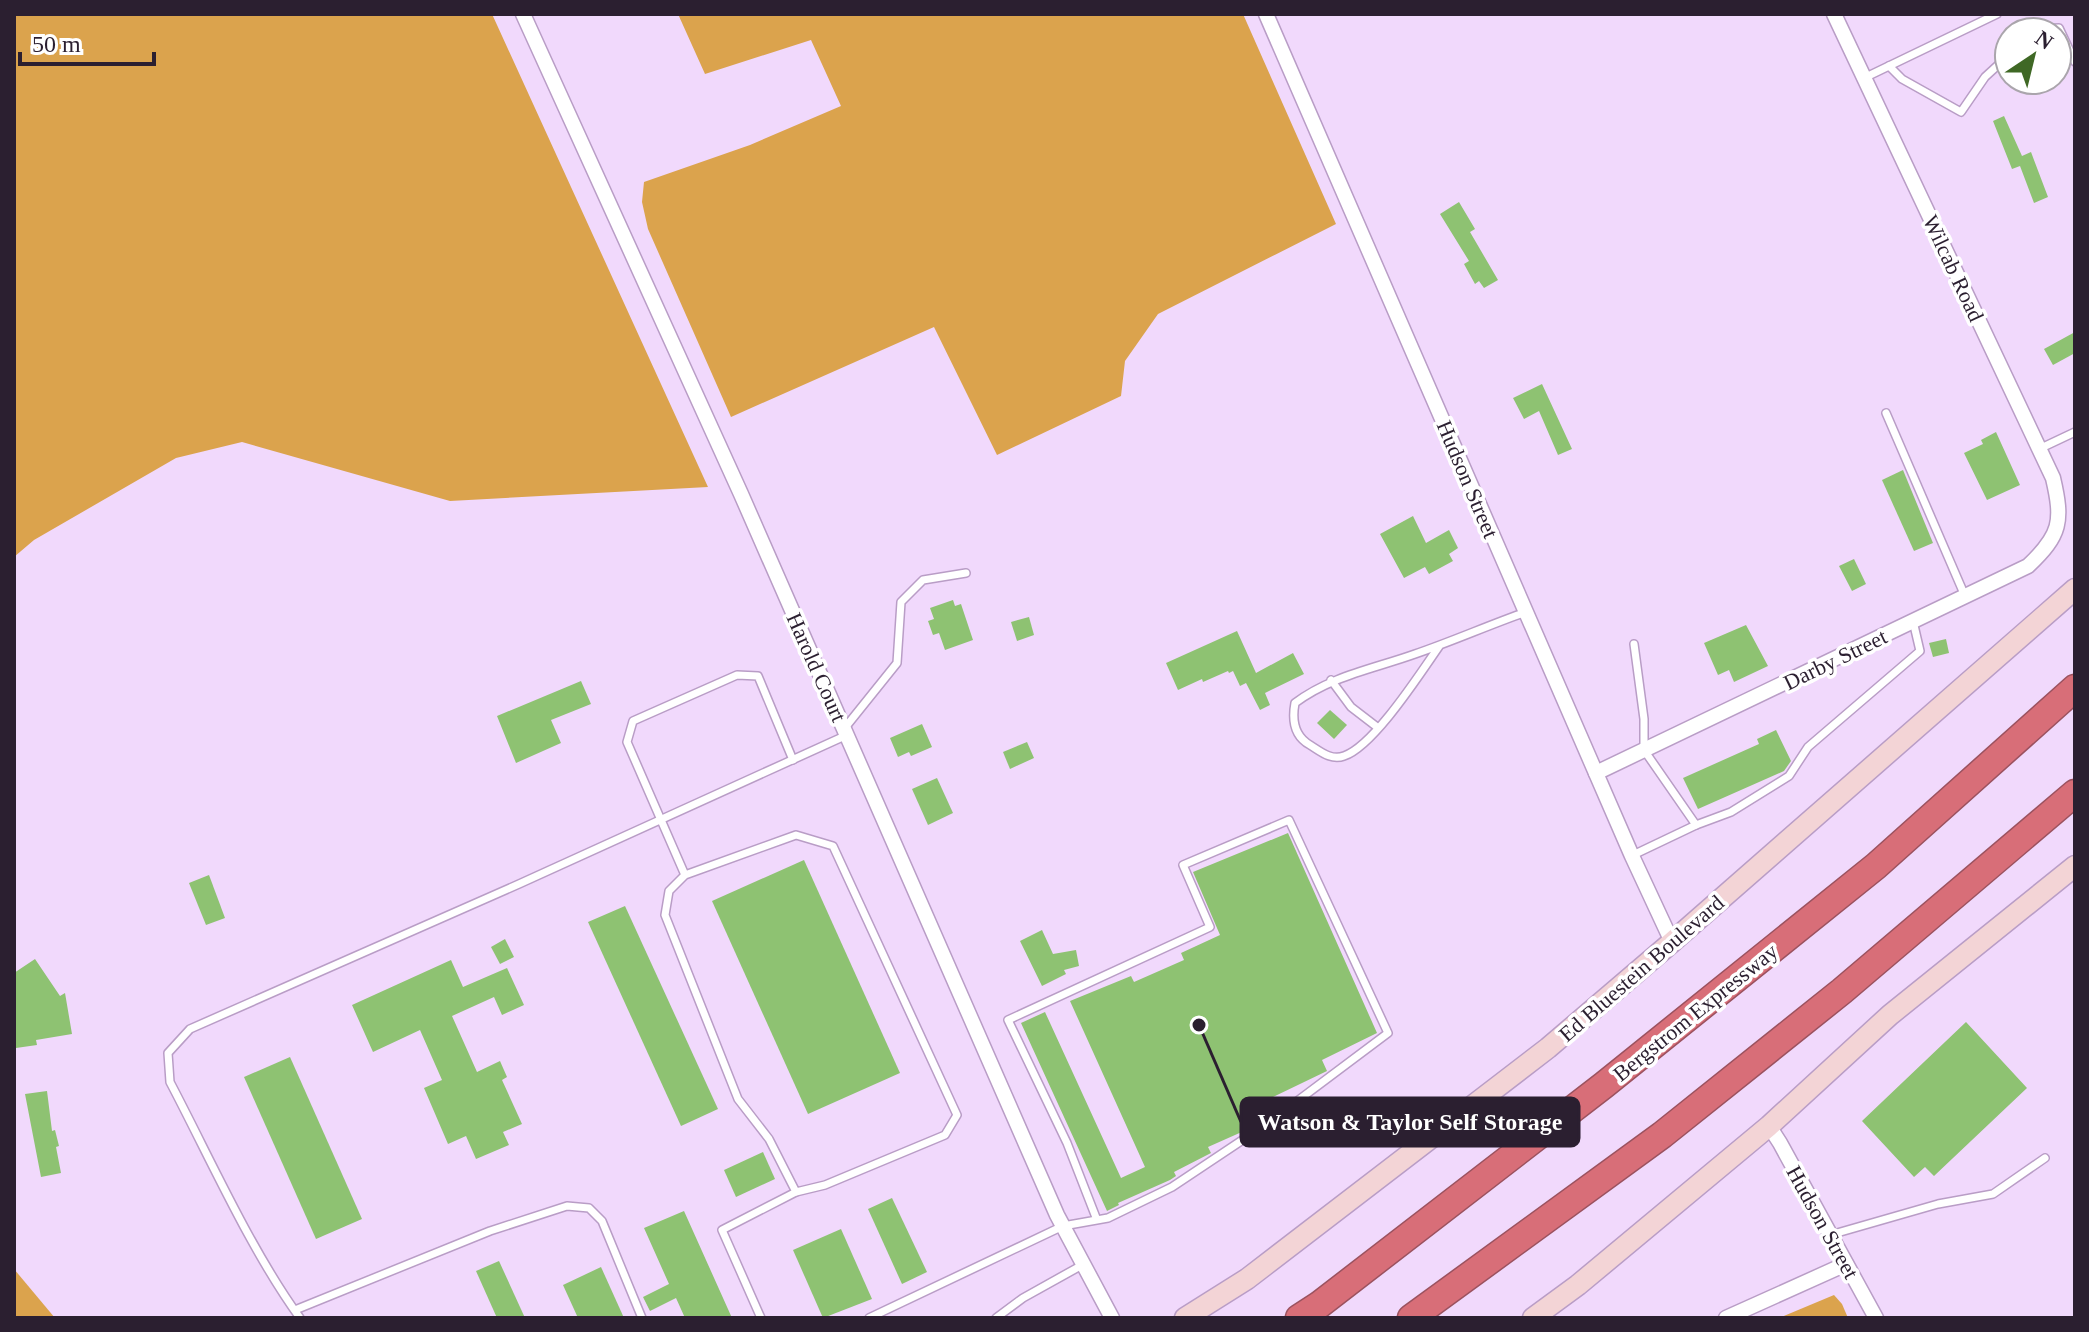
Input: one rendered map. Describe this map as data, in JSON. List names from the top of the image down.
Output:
{
  "streets": {
    "highway": ["Bergstrom Expressway"],
    "main road": ["Ed Bluestein Boulevard"],
    "street": [
      "Wilcab Road",
      "Hudson Street",
      "Darby Street",
      "Harold Court"
    ]
  },
  "crossings": [
    ["Wilcab Road", "Darby Street"],
    ["Hudson Street", "Darby Street"],
    ["Hudson Street", "Ed Bluestein Boulevard"]
  ],
  "places": ["Watson & Taylor Self Storage"],
  "scale_bar": "50 m",
  "north": "top right"
}
